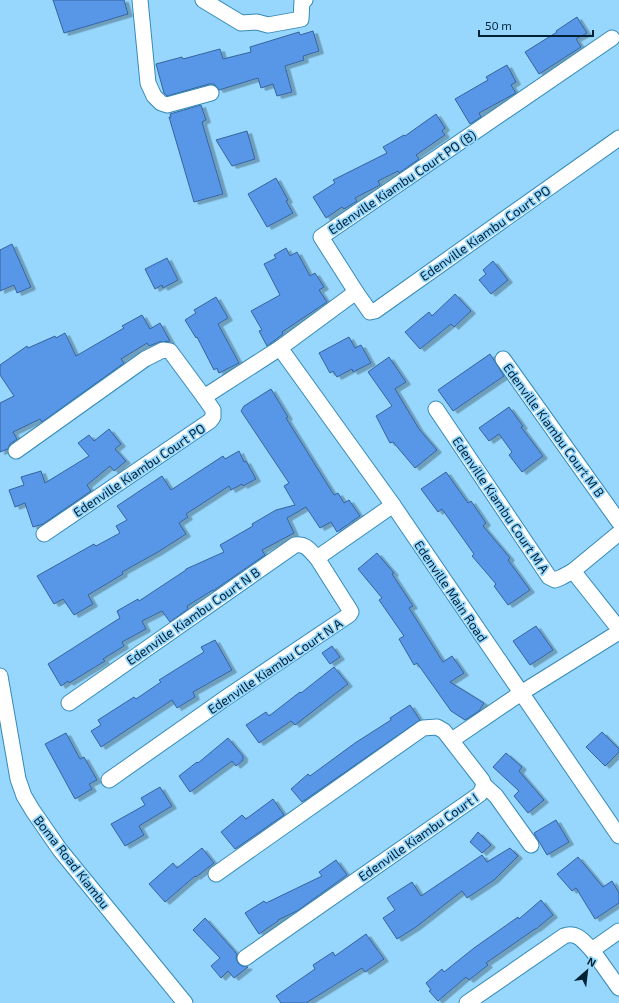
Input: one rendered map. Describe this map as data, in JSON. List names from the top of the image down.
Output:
{
  "streets": {
    "street": [
      "Edenville Kiambu Court PO (B)",
      "Edenville Kiambu Court PO",
      "Edenville Kiambu Court M B",
      "Edenville Kiambu Court M A",
      "Edenville Main Road",
      "Edenville Kiambu Court N B",
      "Edenville Kiambu Court N A",
      "Edenville Kiambu Court I",
      "Boma Road Kiambu"
    ]
  },
  "crossings": [
    ["Edenville Kiambu Court PO (B)", "Edenville Kiambu Court PO"],
    ["Edenville Kiambu Court N B", "Edenville Kiambu Court N A"]
  ],
  "scale_bar": "50 m",
  "north": "top right"
}
